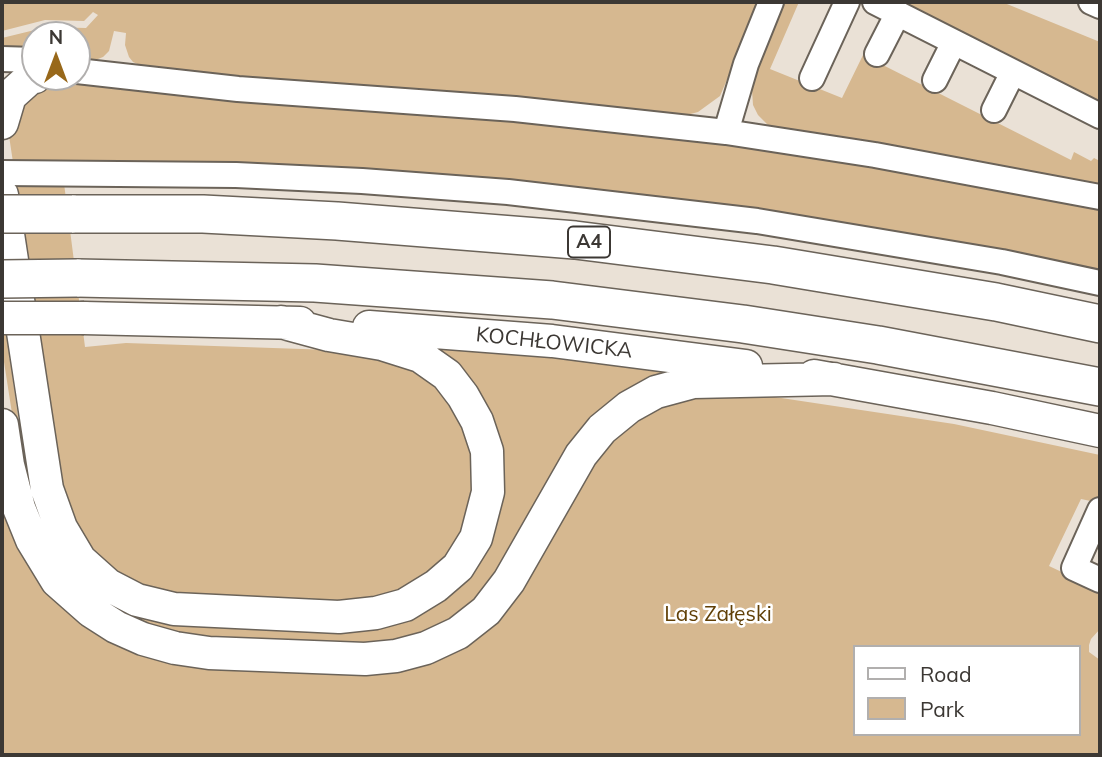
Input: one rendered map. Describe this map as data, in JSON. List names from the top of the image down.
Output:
{
  "streets": {
    "highway": ["A4"],
    "main road": ["KOCHŁOWICKA"]
  },
  "parks": ["Las Załęski"],
  "legend": ["Road", "Park"],
  "north": "top"
}
